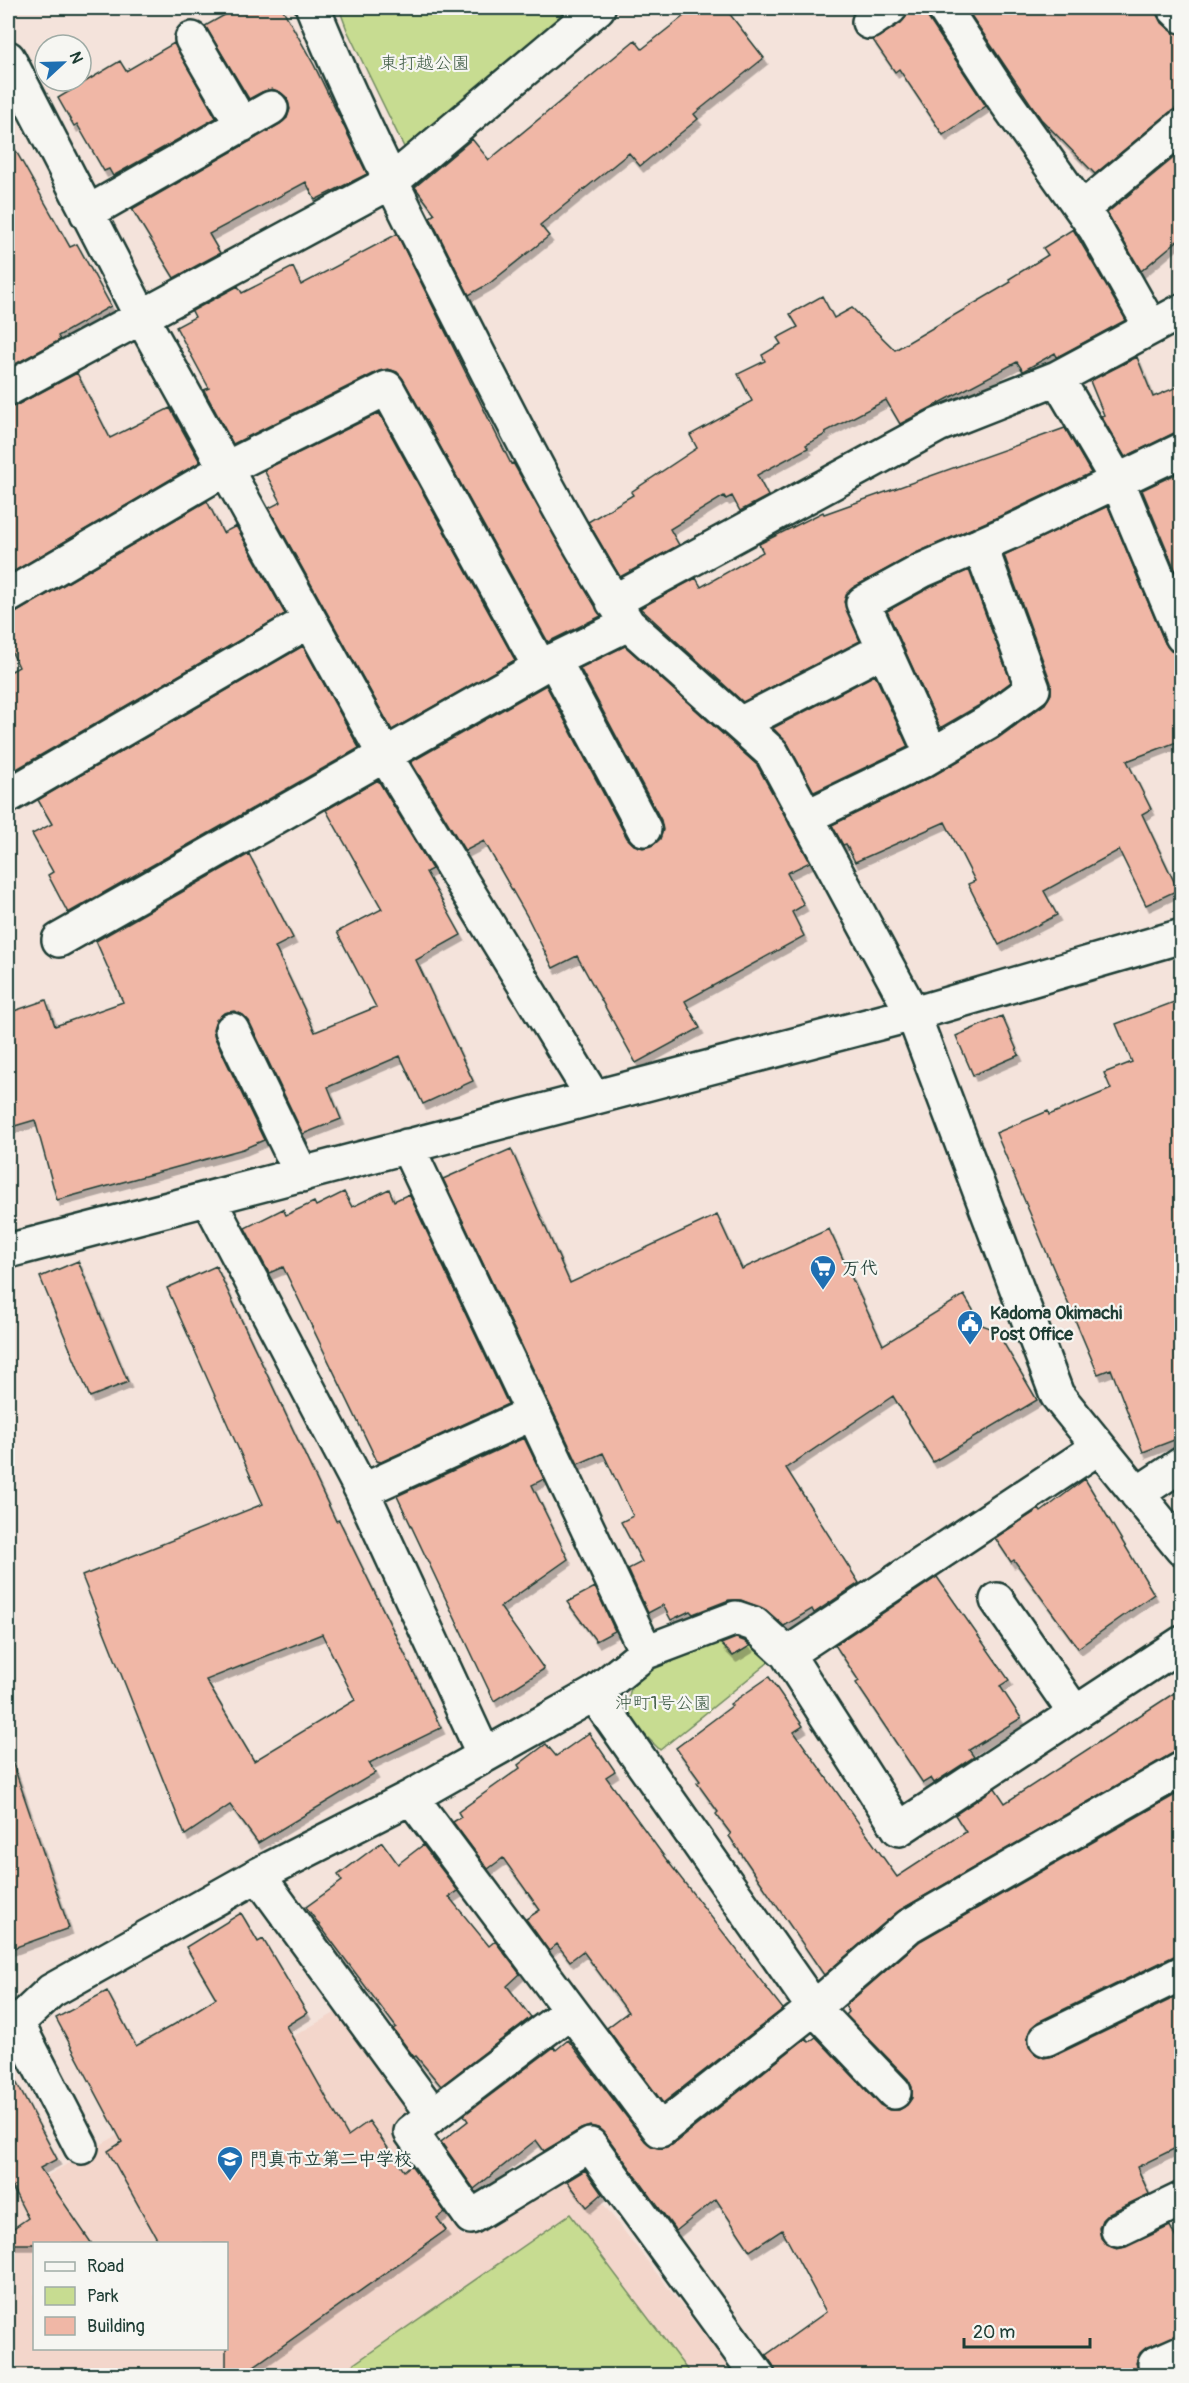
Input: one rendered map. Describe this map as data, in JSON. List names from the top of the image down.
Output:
{
  "parks": ["東打越公園", "沖町1号公園"],
  "places": {
    "supermarket": ["万代"],
    "public building": ["Kadoma Okimachi Post Office"],
    "school or university": ["門真市立第二中学校"]
  },
  "legend": ["Road", "Park", "Building"],
  "scale_bar": "20 m",
  "north": "right"
}
